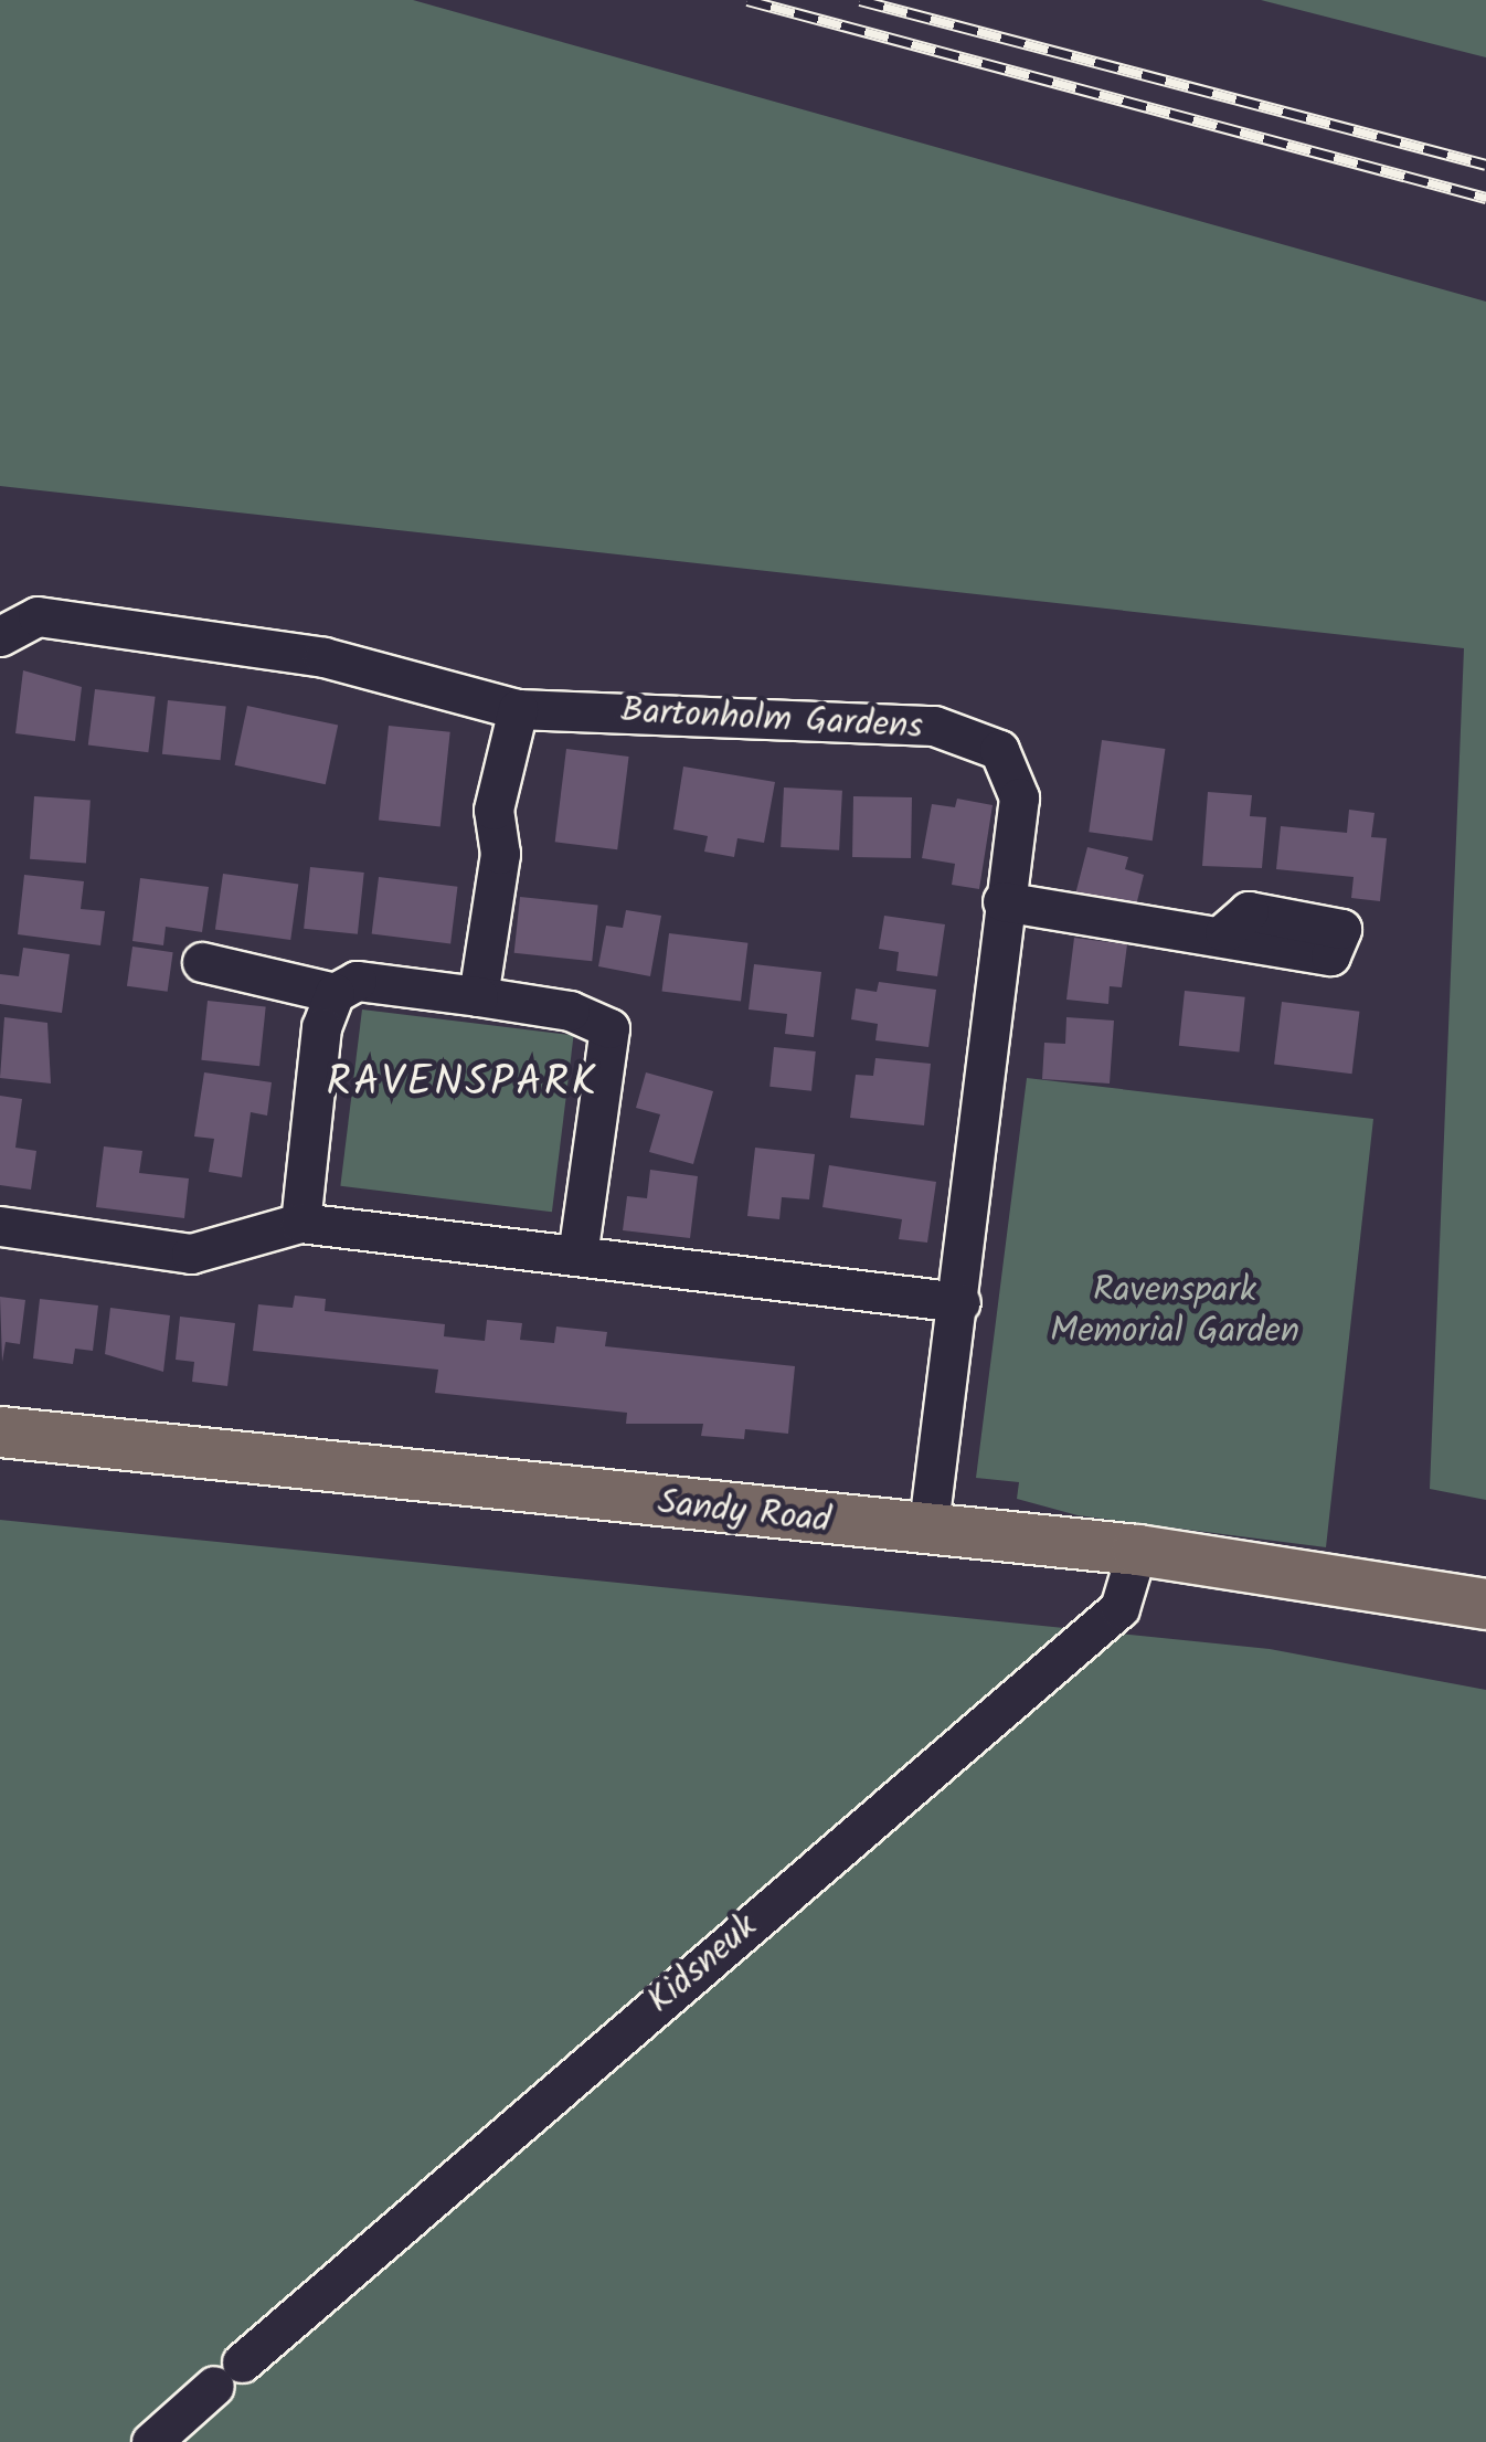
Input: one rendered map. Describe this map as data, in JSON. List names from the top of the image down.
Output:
{
  "streets": {
    "main road": ["Sandy Road"],
    "street": ["Bartonholm Gardens", "Kidsneuk"]
  },
  "crossings": [
    ["Bartonholm Gardens", "Sandy Road"],
    ["Sandy Road", "Kidsneuk"]
  ],
  "districts": ["RAVENSPARK"],
  "parks": ["Ravenspark Memorial Garden"]
}
